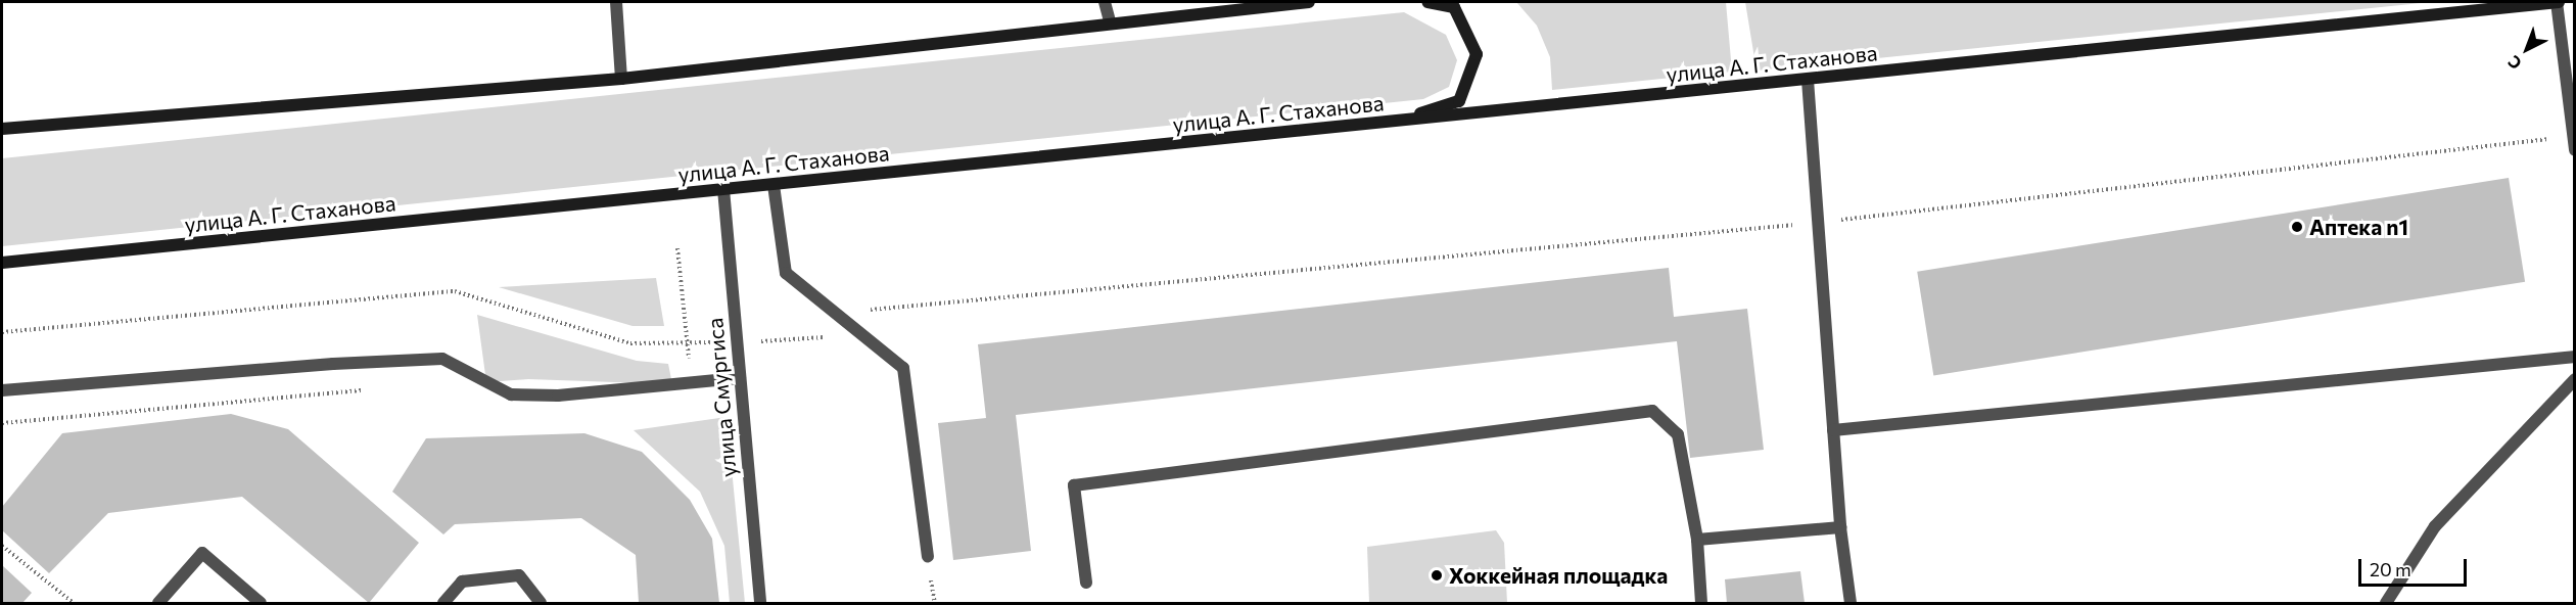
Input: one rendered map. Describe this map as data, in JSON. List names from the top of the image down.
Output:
{
  "streets": {
    "main road": ["улица А. Г. Стаханова"],
    "street": ["улица Смургиса"]
  },
  "crossings": [
    ["улица А. Г. Стаханова", "улица Смургиса"]
  ],
  "places": ["Аптека n1", "Хоккейная площадка"],
  "scale_bar": "20 m",
  "north": "bottom left"
}
